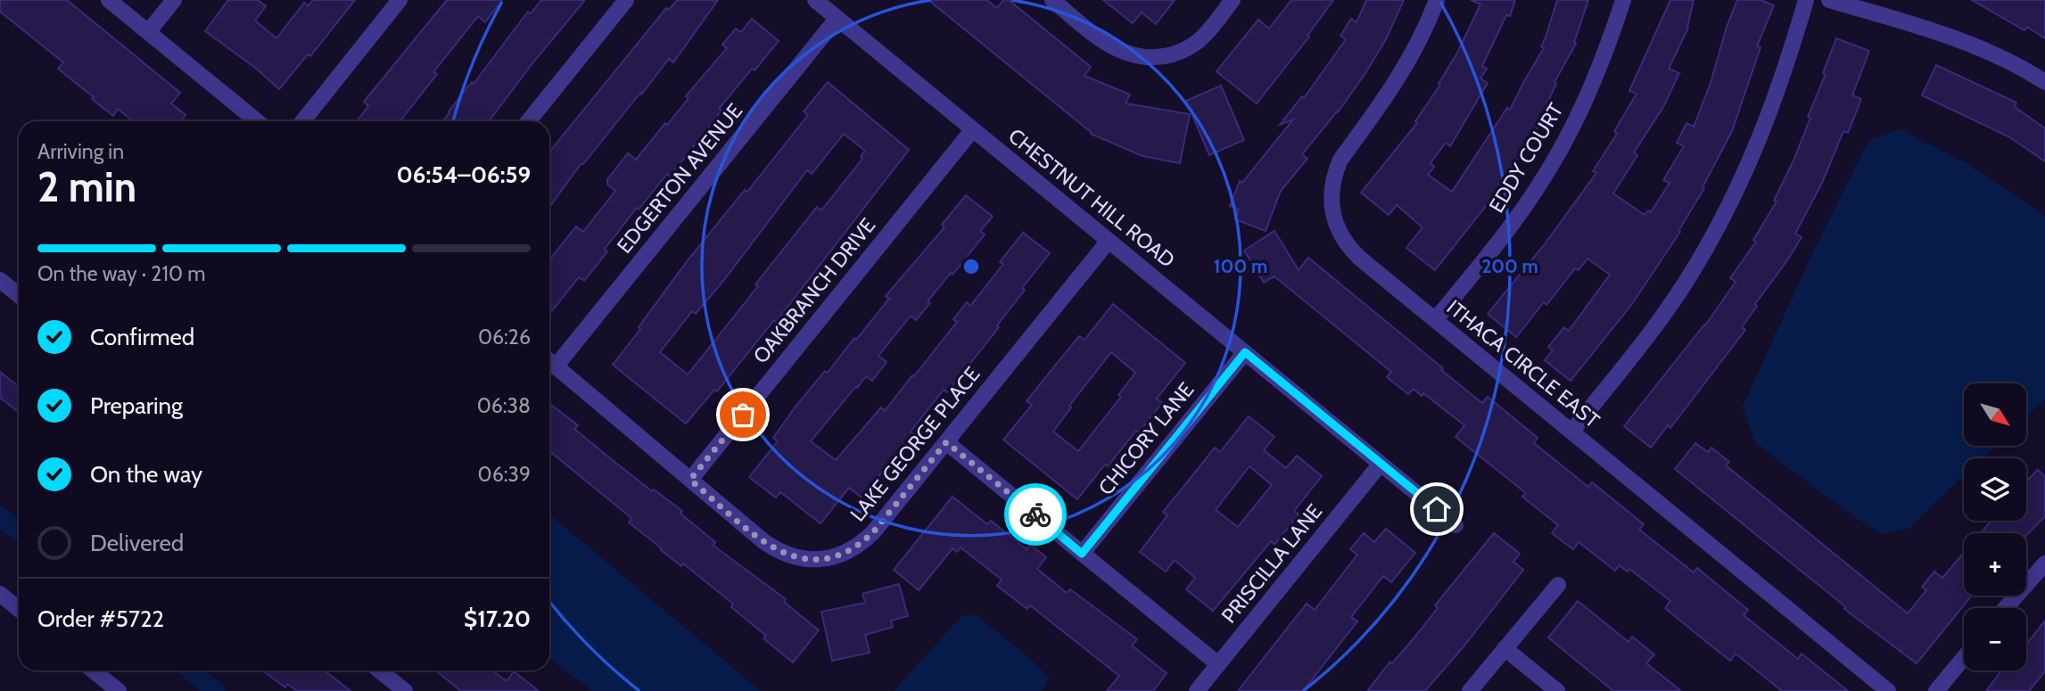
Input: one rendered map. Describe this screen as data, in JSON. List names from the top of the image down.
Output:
{
  "streets": {
    "street": [
      "EDDY COURT",
      "EDGERTON AVENUE",
      "CHESTNUT HILL ROAD",
      "OAKBRANCH DRIVE",
      "ITHACA CIRCLE EAST",
      "CHICORY LANE",
      "LAKE GEORGE PLACE",
      "PRISCILLA LANE"
    ]
  },
  "crossings": [
    ["EDDY COURT", "ITHACA CIRCLE EAST"],
    ["EDGERTON AVENUE", "CHESTNUT HILL ROAD"],
    ["EDGERTON AVENUE", "LAKE GEORGE PLACE"],
    ["CHESTNUT HILL ROAD", "OAKBRANCH DRIVE"],
    ["CHESTNUT HILL ROAD", "CHICORY LANE"],
    ["CHESTNUT HILL ROAD", "LAKE GEORGE PLACE"],
    ["CHESTNUT HILL ROAD", "PRISCILLA LANE"],
    ["OAKBRANCH DRIVE", "LAKE GEORGE PLACE"]
  ],
  "north": "bottom right",
  "page": {
    "heading": ["2 min", "Arriving in", "06:54–06:59"],
    "panel": ["Order #5722", "$17.20"],
    "bar": "On the way · 210 m",
    "list": [
      ["Confirmed", "06:26"],
      ["Preparing", "06:38"],
      ["On the way", "06:39"],
      "Delivered"
    ],
    "map_buttons": ["+", "−"]
  },
  "rings": ["100 m", "200 m"]
}
